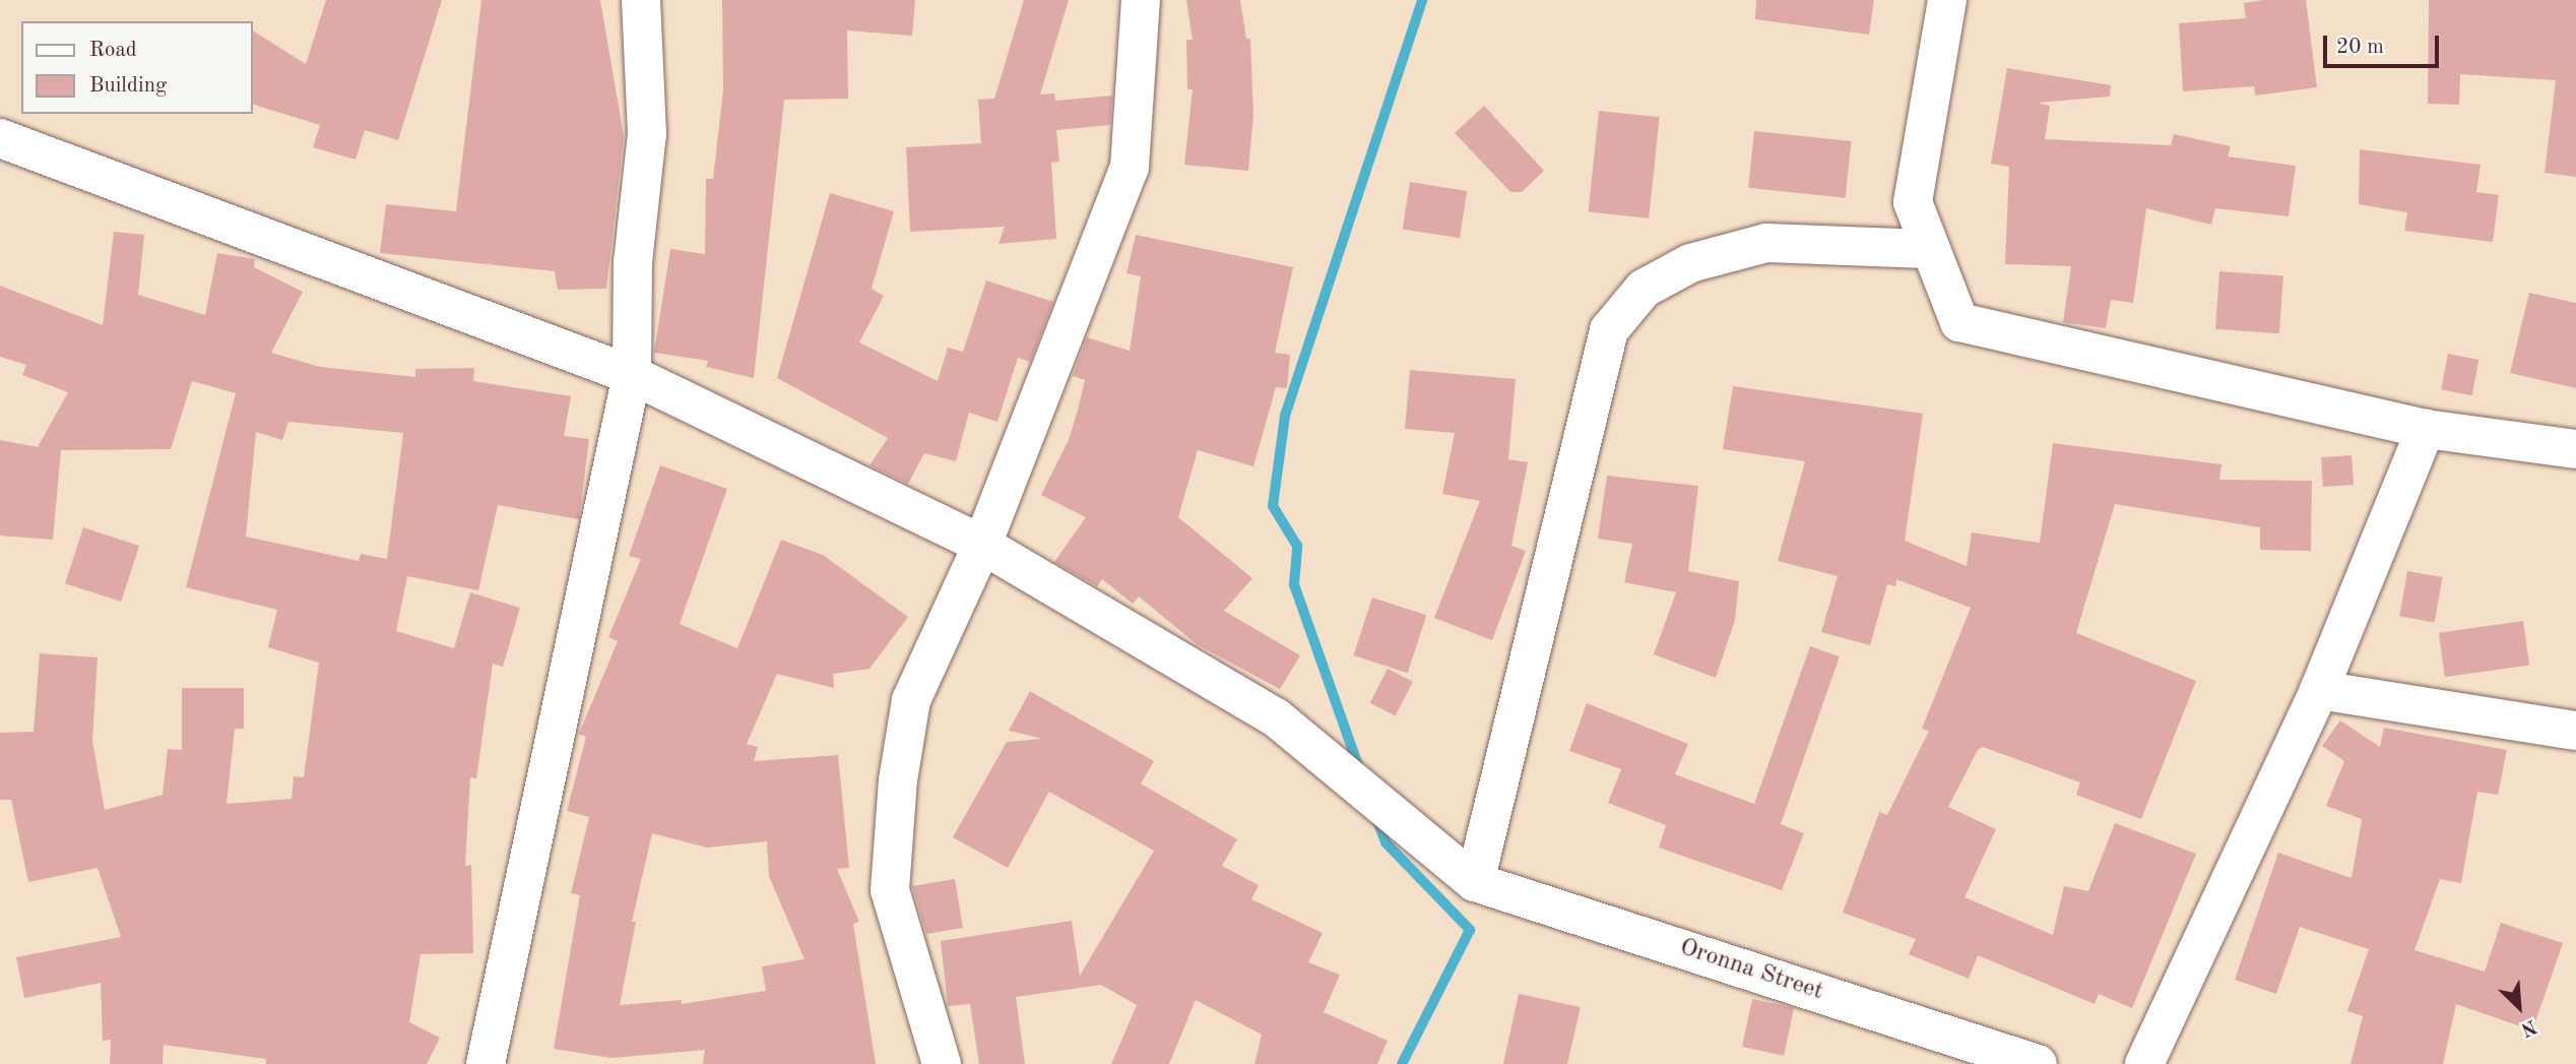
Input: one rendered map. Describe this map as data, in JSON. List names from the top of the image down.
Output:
{
  "streets": {
    "street": ["Oronna Street"]
  },
  "legend": ["Road", "Building"],
  "scale_bar": "20 m",
  "north": "bottom right"
}
